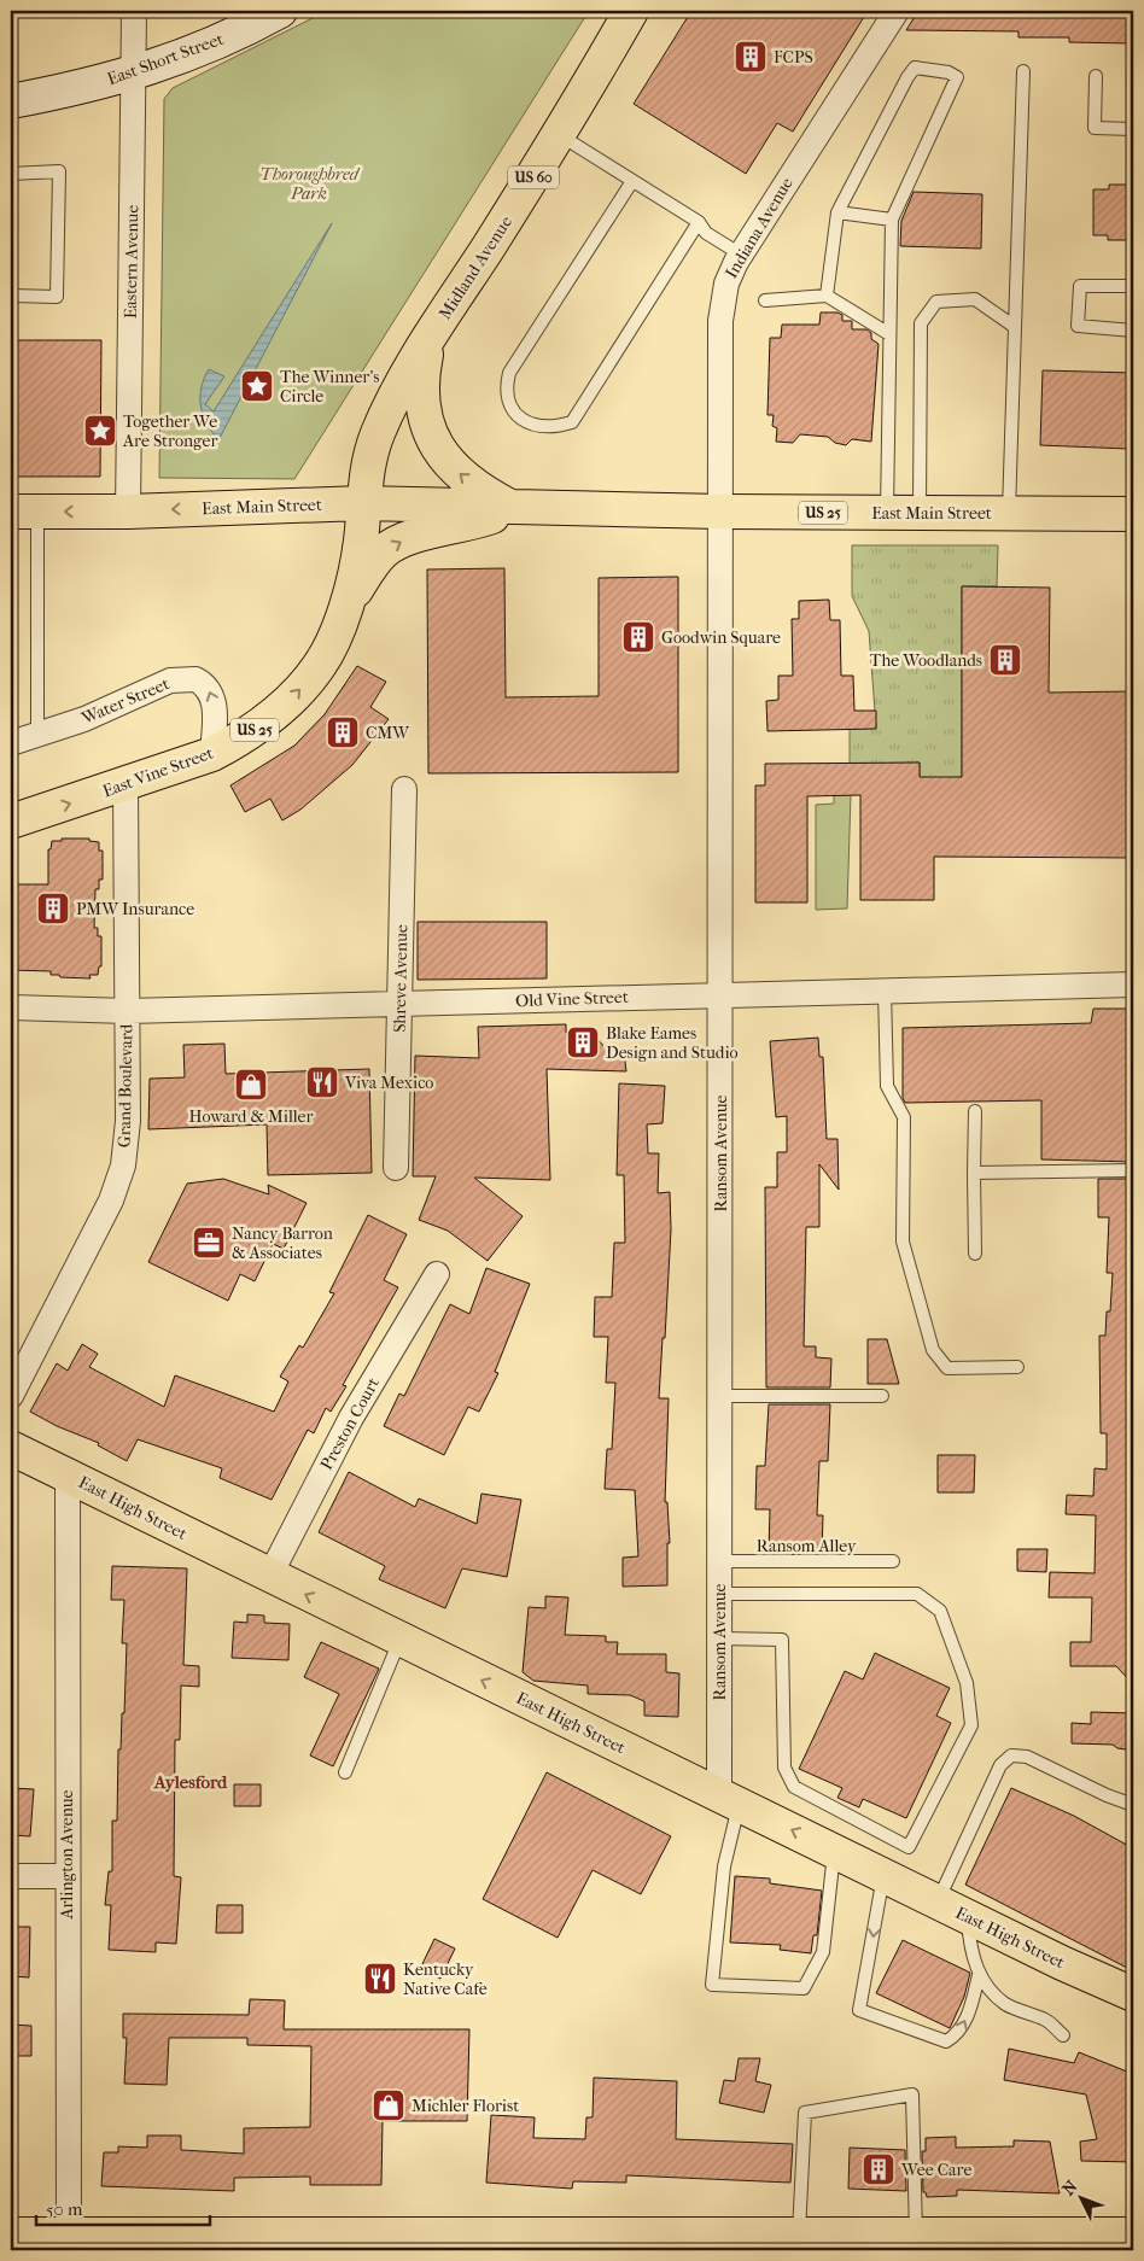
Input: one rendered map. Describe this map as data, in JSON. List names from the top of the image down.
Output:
{
  "streets": {
    "main road": [
      "East Short Street",
      "US 60",
      "Midland Avenue",
      "East Main Street",
      "US 25",
      "East Vine Street",
      "East High Street"
    ],
    "street": [
      "Indiana Avenue",
      "Eastern Avenue",
      "Water Street",
      "Shreve Avenue",
      "Old Vine Street",
      "Grand Boulevard",
      "Ransom Avenue",
      "Preston Court",
      "Arlington Avenue"
    ],
    "lane": ["Ransom Alley"]
  },
  "crossings": [
    ["East Short Street", "Eastern Avenue"],
    ["Indiana Avenue", "East Main Street"],
    ["Indiana Avenue", "Ransom Avenue"],
    ["Eastern Avenue", "East Main Street"],
    ["Midland Avenue", "East Main Street"],
    ["Midland Avenue", "East Vine Street"],
    ["East Main Street", "East Vine Street"],
    ["East Main Street", "Ransom Avenue"],
    ["Water Street", "East Vine Street"],
    ["East Vine Street", "Grand Boulevard"],
    ["Shreve Avenue", "Old Vine Street"],
    ["Old Vine Street", "Grand Boulevard"],
    ["Old Vine Street", "Ransom Avenue"],
    ["Ransom Avenue", "East High Street"],
    ["Ransom Avenue", "Ransom Alley"],
    ["Preston Court", "East High Street"],
    ["East High Street", "Arlington Avenue"]
  ],
  "one_way": ["East Vine Street", "East High Street"],
  "districts": ["Aylesford"],
  "parks": ["Thoroughbred Park"],
  "places": {
    "building": [
      "FCPS",
      "Goodwin Square",
      "The Woodlands",
      "CMW",
      "PMW Insurance",
      "Blake Eames Design and Studio",
      "Wee Care"
    ],
    "place": ["The Winner's Circle", "Together We Are Stronger"],
    "restaurant": ["Viva Mexico", "Kentucky Native Cafe"],
    "shop": ["Howard & Miller", "Michler Florist"],
    "office": ["Nancy Barron & Associates"]
  },
  "scale_bar": "50 m",
  "north": "top left"
}
